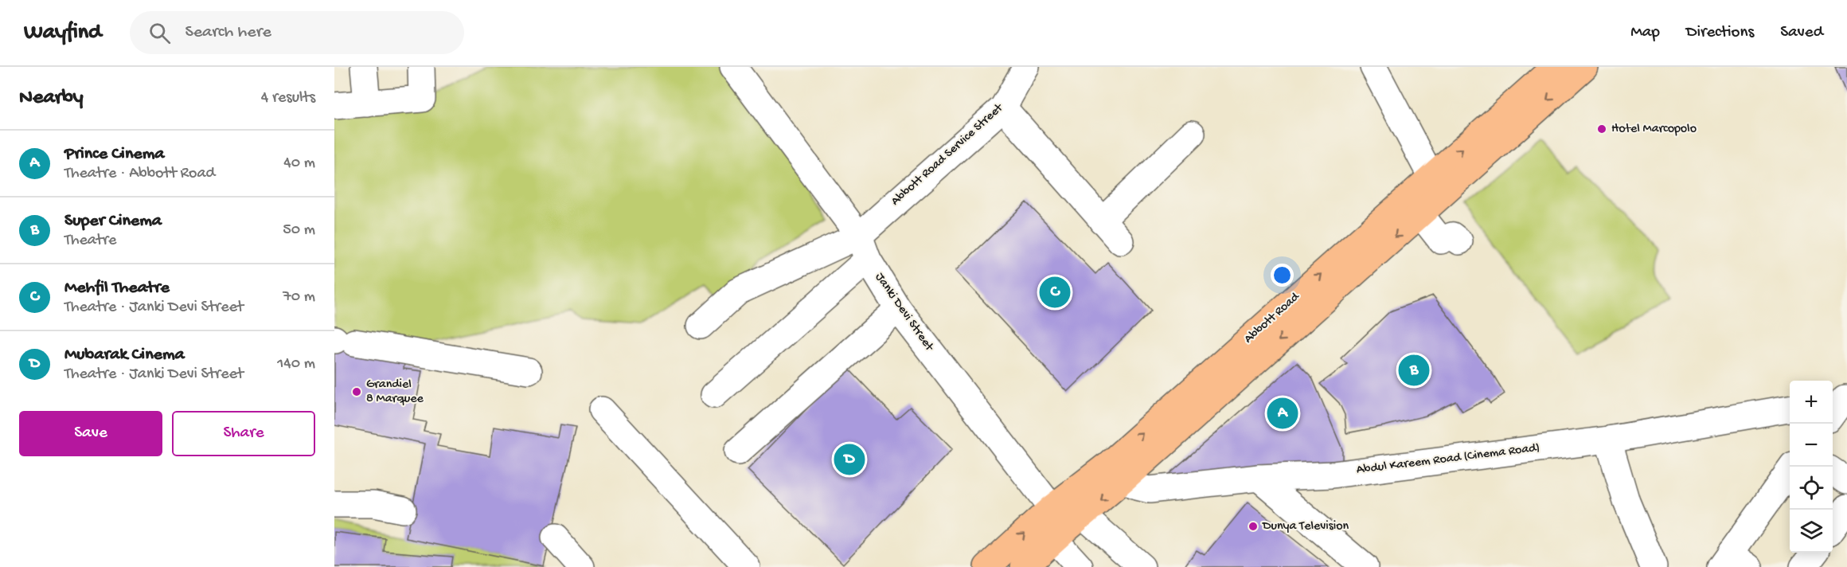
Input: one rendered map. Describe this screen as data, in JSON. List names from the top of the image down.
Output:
{
  "streets": {
    "main road": ["Abbott Road"],
    "street": ["Abbott Road Service Street", "Janki Devi Street", "Abdul Kareem Road (Cinema Road)"]
  },
  "crossings": [
    ["Abbott Road Service Street", "Janki Devi Street"],
    ["Janki Devi Street", "Abbott Road"],
    ["Abbott Road", "Abdul Kareem Road (Cinema Road)"]
  ],
  "places": ["Hotel Marcopolo", "Grandiel 8 Marquee", "Dunya Television"],
  "page": {
    "header": "Wayfind",
    "search": "Search here",
    "nav": ["Map", "Directions", "Saved"],
    "heading": ["Nearby", "4 results"],
    "list": [
      {
        "mark": "A",
        "name": "Prince Cinema",
        "note": "Theatre · Abbott Road",
        "value": "40 m"
      },
      {
        "mark": "B",
        "name": "Super Cinema",
        "note": "Theatre",
        "value": "50 m"
      },
      {
        "mark": "C",
        "name": "Mehfil Theatre",
        "note": "Theatre · Janki Devi Street",
        "value": "70 m"
      },
      {
        "mark": "D",
        "name": "Mubarak Cinema",
        "note": "Theatre · Janki Devi Street",
        "value": "140 m"
      }
    ],
    "pins": [
      "C",
      "B",
      "A",
      "D"
    ],
    "map_buttons": ["+", "−"],
    "buttons": ["Save", "Share"]
  }
}
